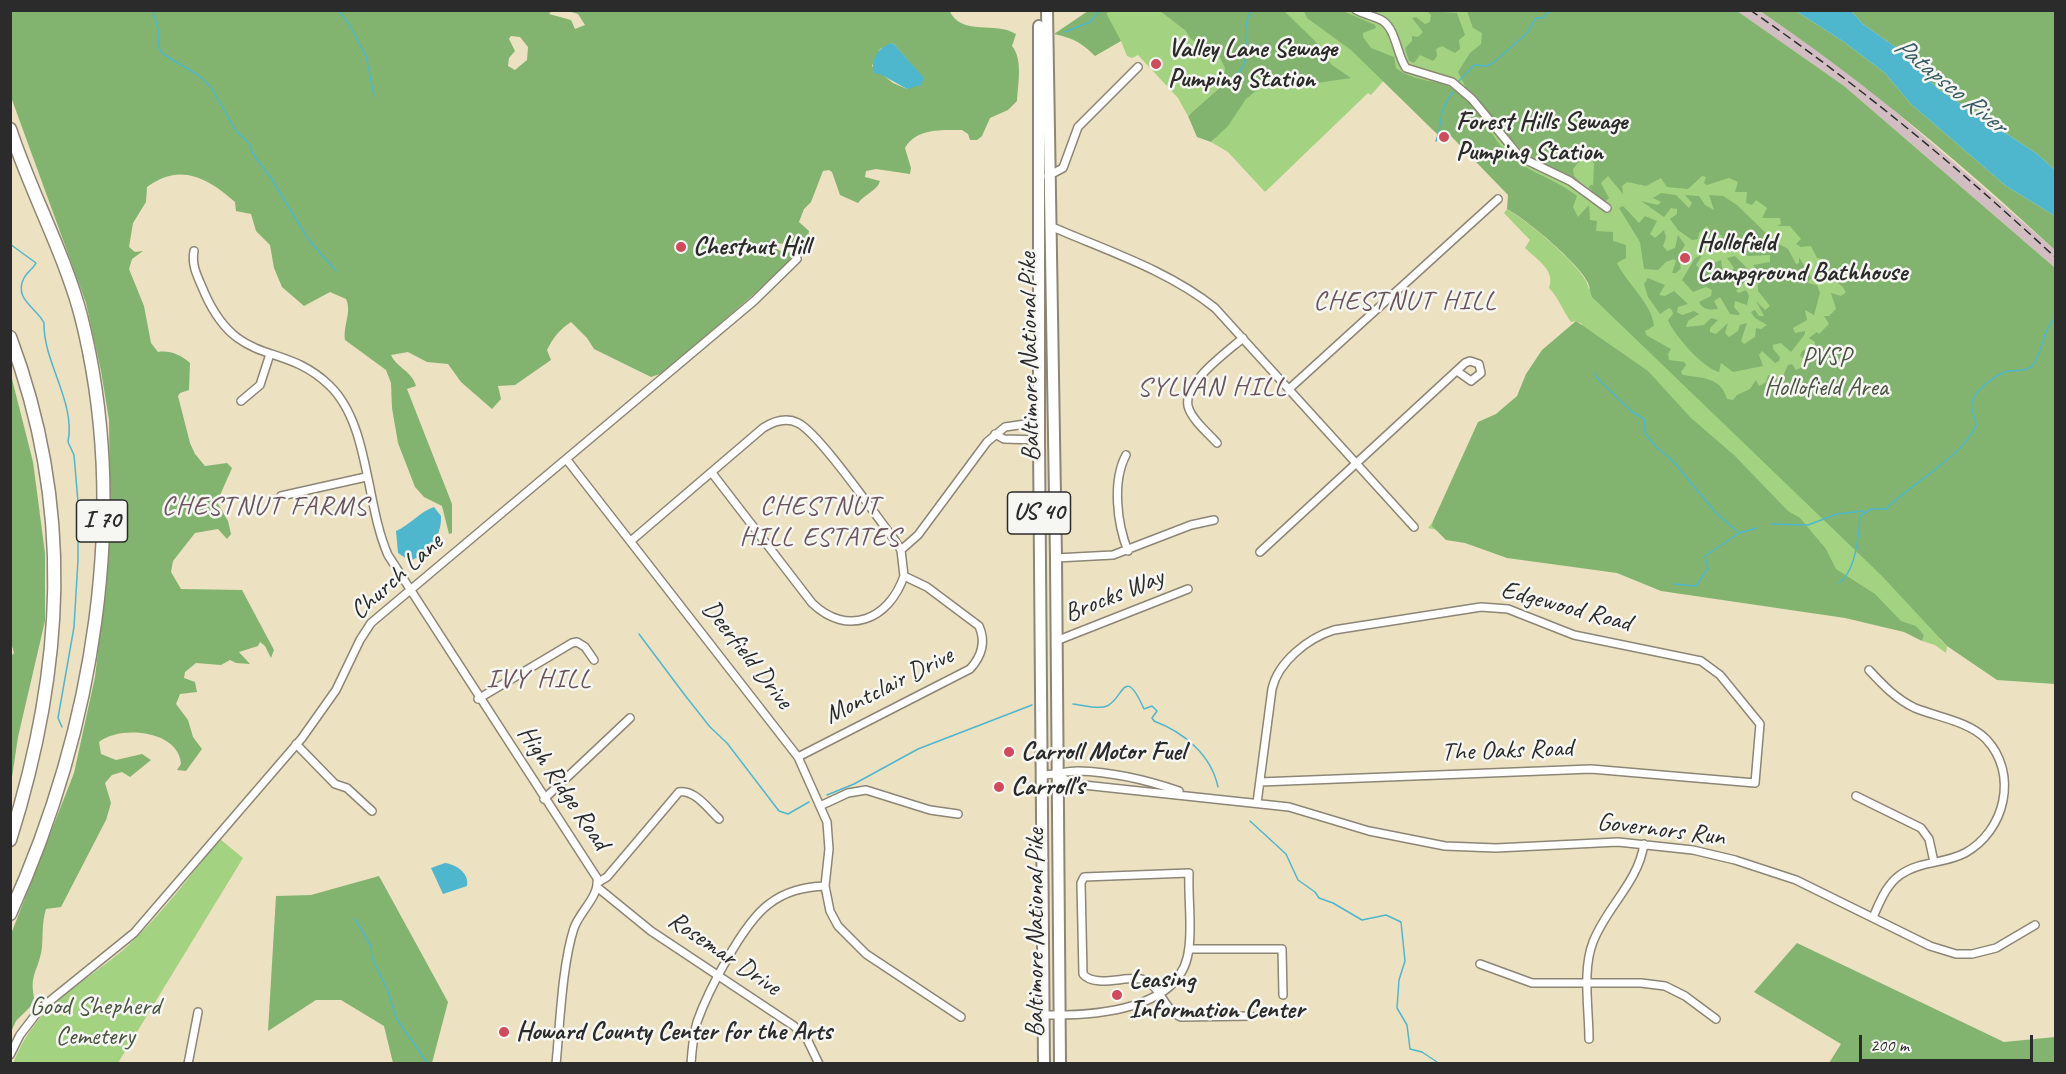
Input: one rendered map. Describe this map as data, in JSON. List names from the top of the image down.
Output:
{
  "streets": {
    "highway": ["I 70"],
    "main road": ["Baltimore National Pike", "US 40"],
    "street": [
      "Church Lane",
      "Brocks Way",
      "Edgewood Road",
      "Deerfield Drive",
      "Montclair Drive",
      "The Oaks Road",
      "High Ridge Road",
      "Governors Run",
      "Rosemar Drive"
    ]
  },
  "crossings": [
    ["Baltimore National Pike", "Brocks Way"],
    ["Baltimore National Pike", "Governors Run"],
    ["Church Lane", "Deerfield Drive"],
    ["Church Lane", "High Ridge Road"],
    ["Edgewood Road", "The Oaks Road"],
    ["Edgewood Road", "Governors Run"],
    ["Deerfield Drive", "Montclair Drive"],
    ["High Ridge Road", "Rosemar Drive"]
  ],
  "districts": [
    "CHESTNUT HILL",
    "SYLVAN HILL",
    "CHESTNUT FARMS",
    "CHESTNUT HILL ESTATES",
    "IVY HILL"
  ],
  "water": ["Patapsco River"],
  "parks": ["PVSP Hollofield Area", "Good Shepherd Cemetery"],
  "places": [
    "Valley Lane Sewage Pumping Station",
    "Forest Hills Sewage Pumping Station",
    "Chestnut Hill",
    "Hollofield Campground Bathhouse",
    "Carroll Motor Fuel",
    "Carroll's",
    "Leasing Information Center",
    "Howard County Center for the Arts"
  ],
  "scale_bar": "200 m"
}
